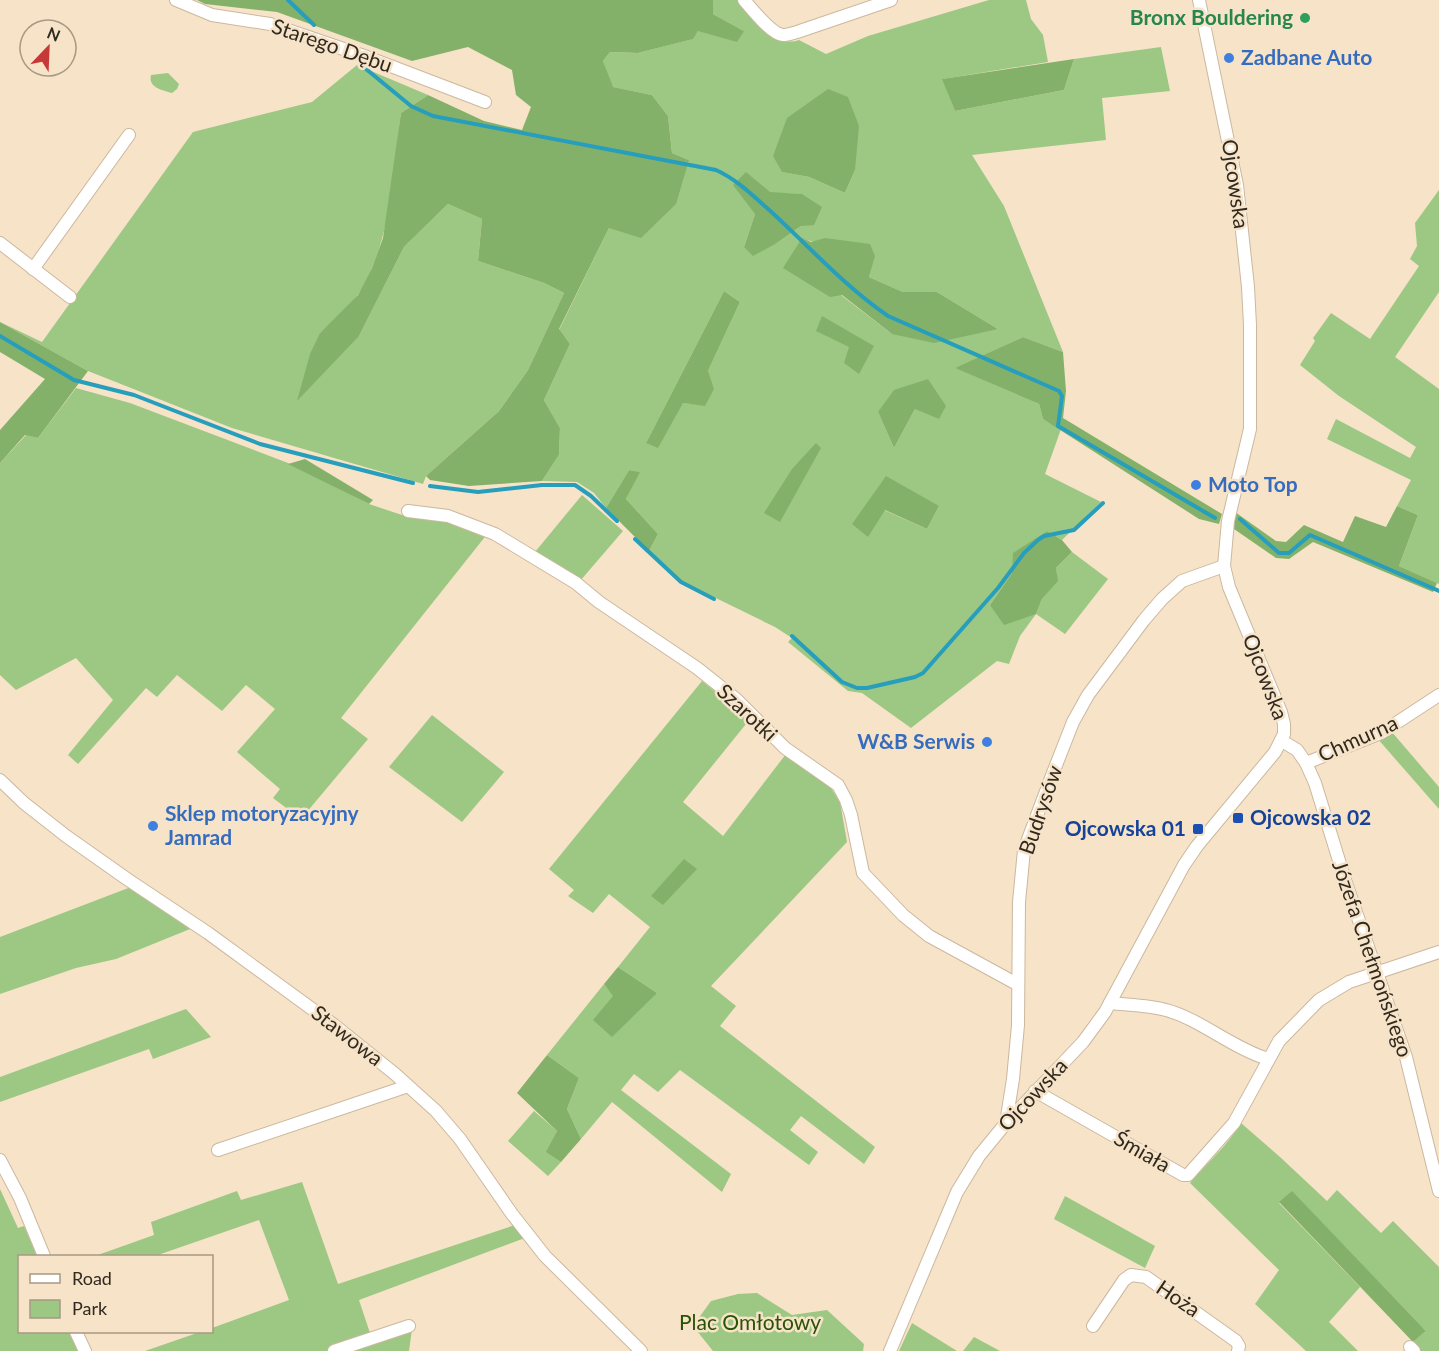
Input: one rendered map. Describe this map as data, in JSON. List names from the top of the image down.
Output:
{
  "streets": {
    "street": [
      "Starego Dębu",
      "Ojcowska",
      "Szarotki",
      "Chmurna",
      "Budrysów",
      "Józefa Chełmońskiego",
      "Stawowa",
      "Śmiała",
      "Hoża"
    ]
  },
  "crossings": [
    ["Ojcowska", "Budrysów"],
    ["Ojcowska", "Józefa Chełmońskiego"],
    ["Ojcowska", "Śmiała"],
    ["Szarotki", "Budrysów"],
    ["Chmurna", "Józefa Chełmońskiego"],
    ["Józefa Chełmońskiego", "Śmiała"]
  ],
  "parks": ["Plac Omłotowy"],
  "places": {
    "other": [
      "Bronx Bouldering",
      "Zadbane Auto",
      "Moto Top",
      "W&B Serwis",
      "Sklep motoryzacyjny Jamrad"
    ],
    "transit": ["Ojcowska 02", "Ojcowska 01"]
  },
  "legend": ["Road", "Park"],
  "north": "top right"
}
